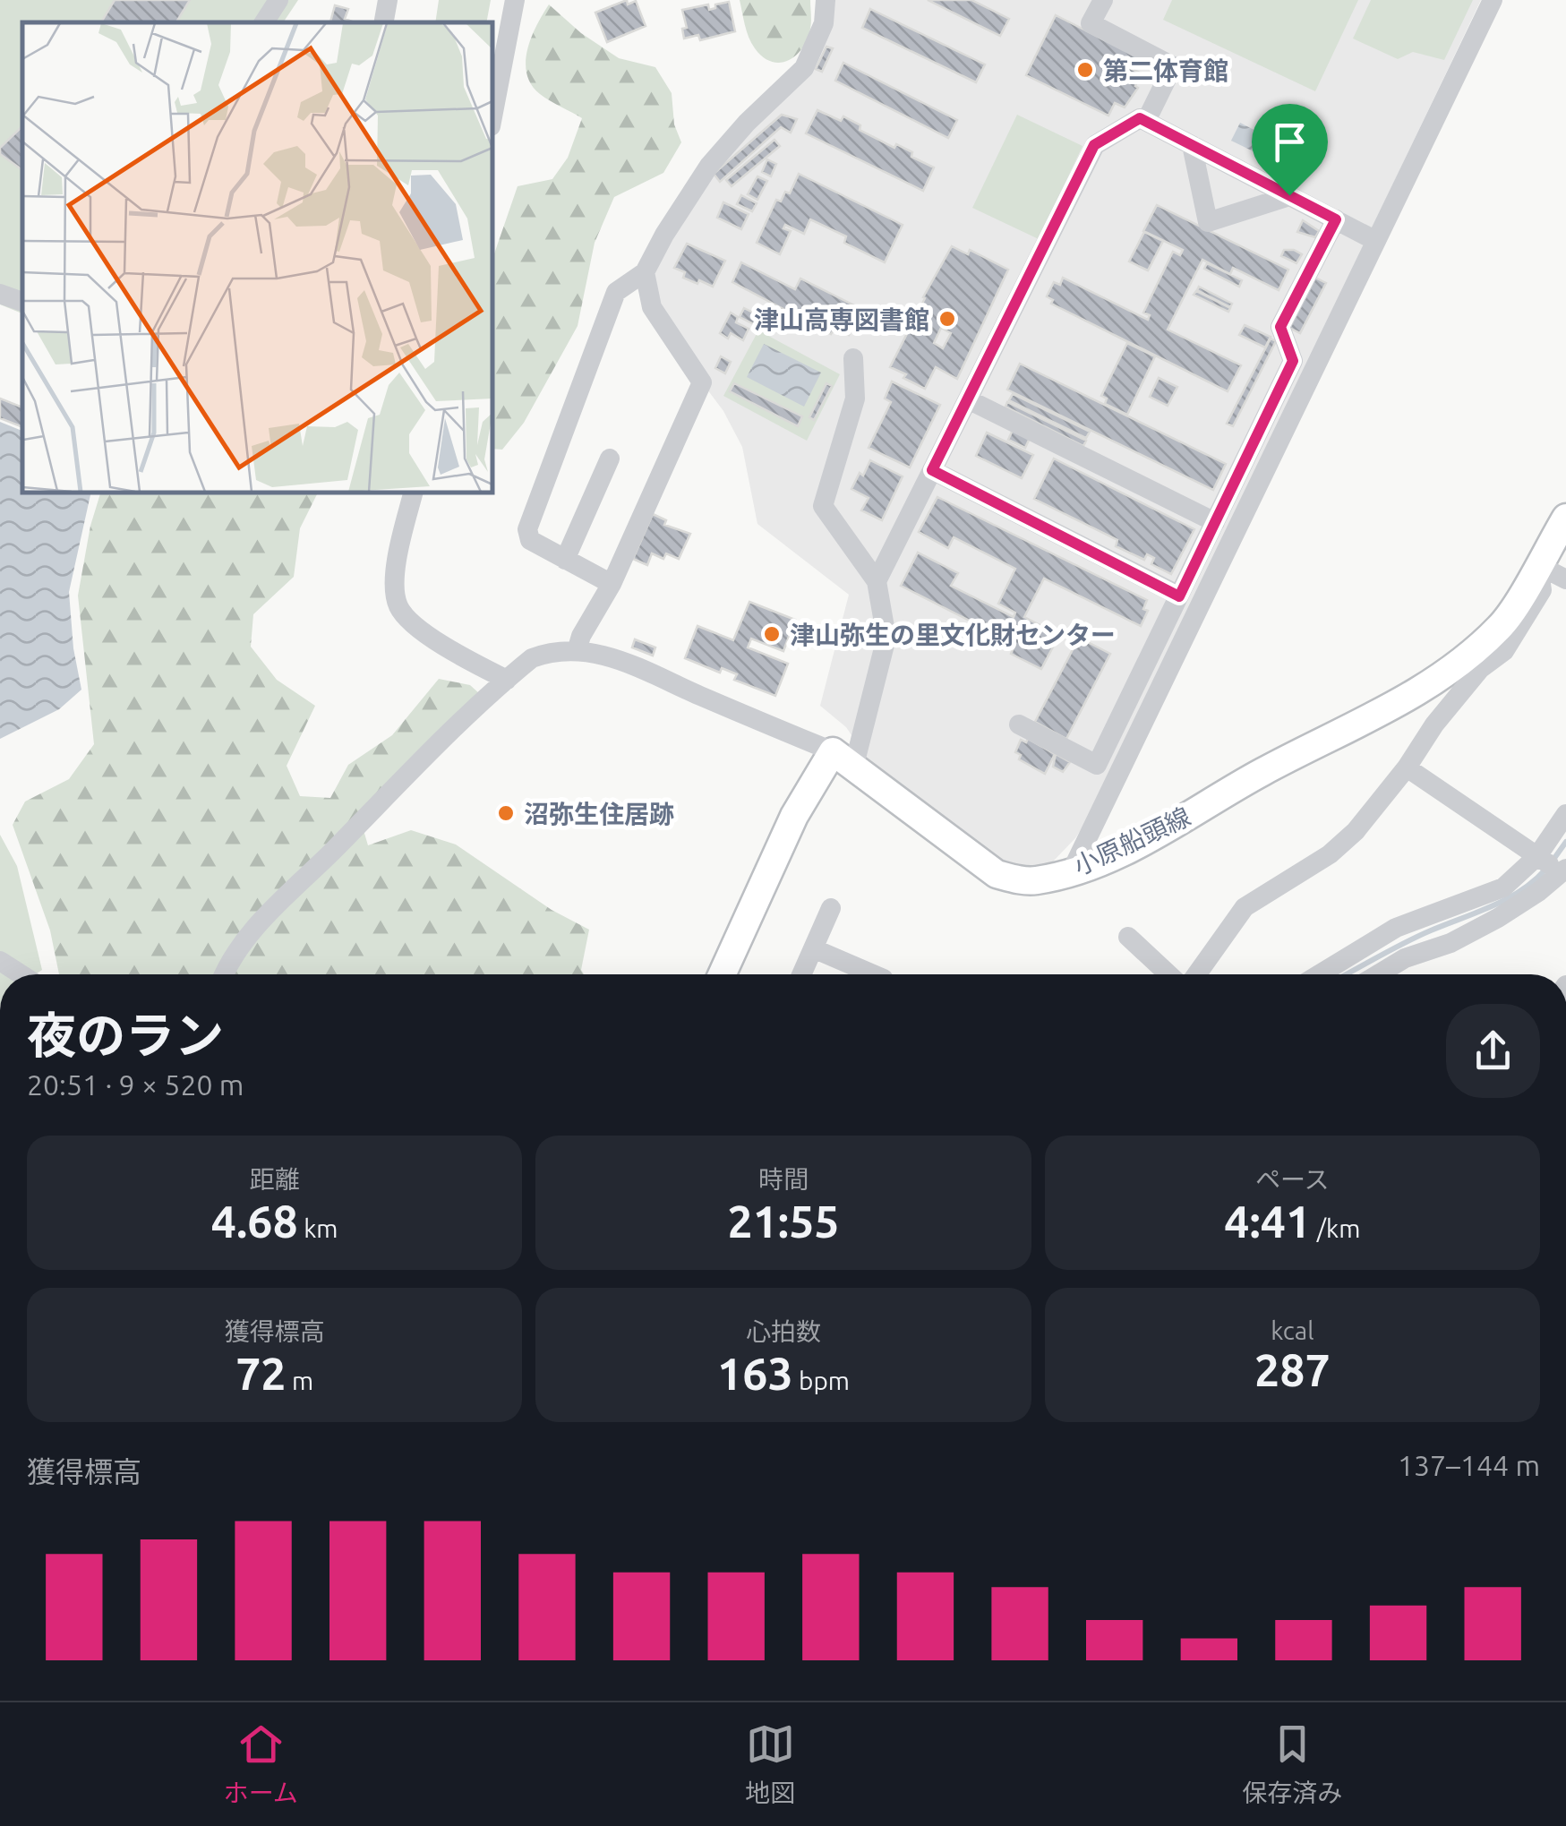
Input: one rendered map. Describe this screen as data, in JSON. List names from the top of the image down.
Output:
{
  "streets": {
    "main road": ["小原船頭線"]
  },
  "places": [
    "第二体育館",
    "津山高専図書館",
    "津山弥生の里文化財センター",
    "沼弥生住居跡"
  ],
  "page": {
    "heading": ["夜のラン", "20:51 · 9 × 520 m"],
    "stats": [
      ["距離", "4.68 km"],
      ["時間", "21:55"],
      ["ペース", "4:41 /km"],
      ["獲得標高", "72 m"],
      ["心拍数", "163 bpm"],
      ["kcal", "287"]
    ],
    "chart": ["獲得標高", "137–144 m"],
    "tabs": ["ホーム", "地図", "保存済み"]
  }
}
